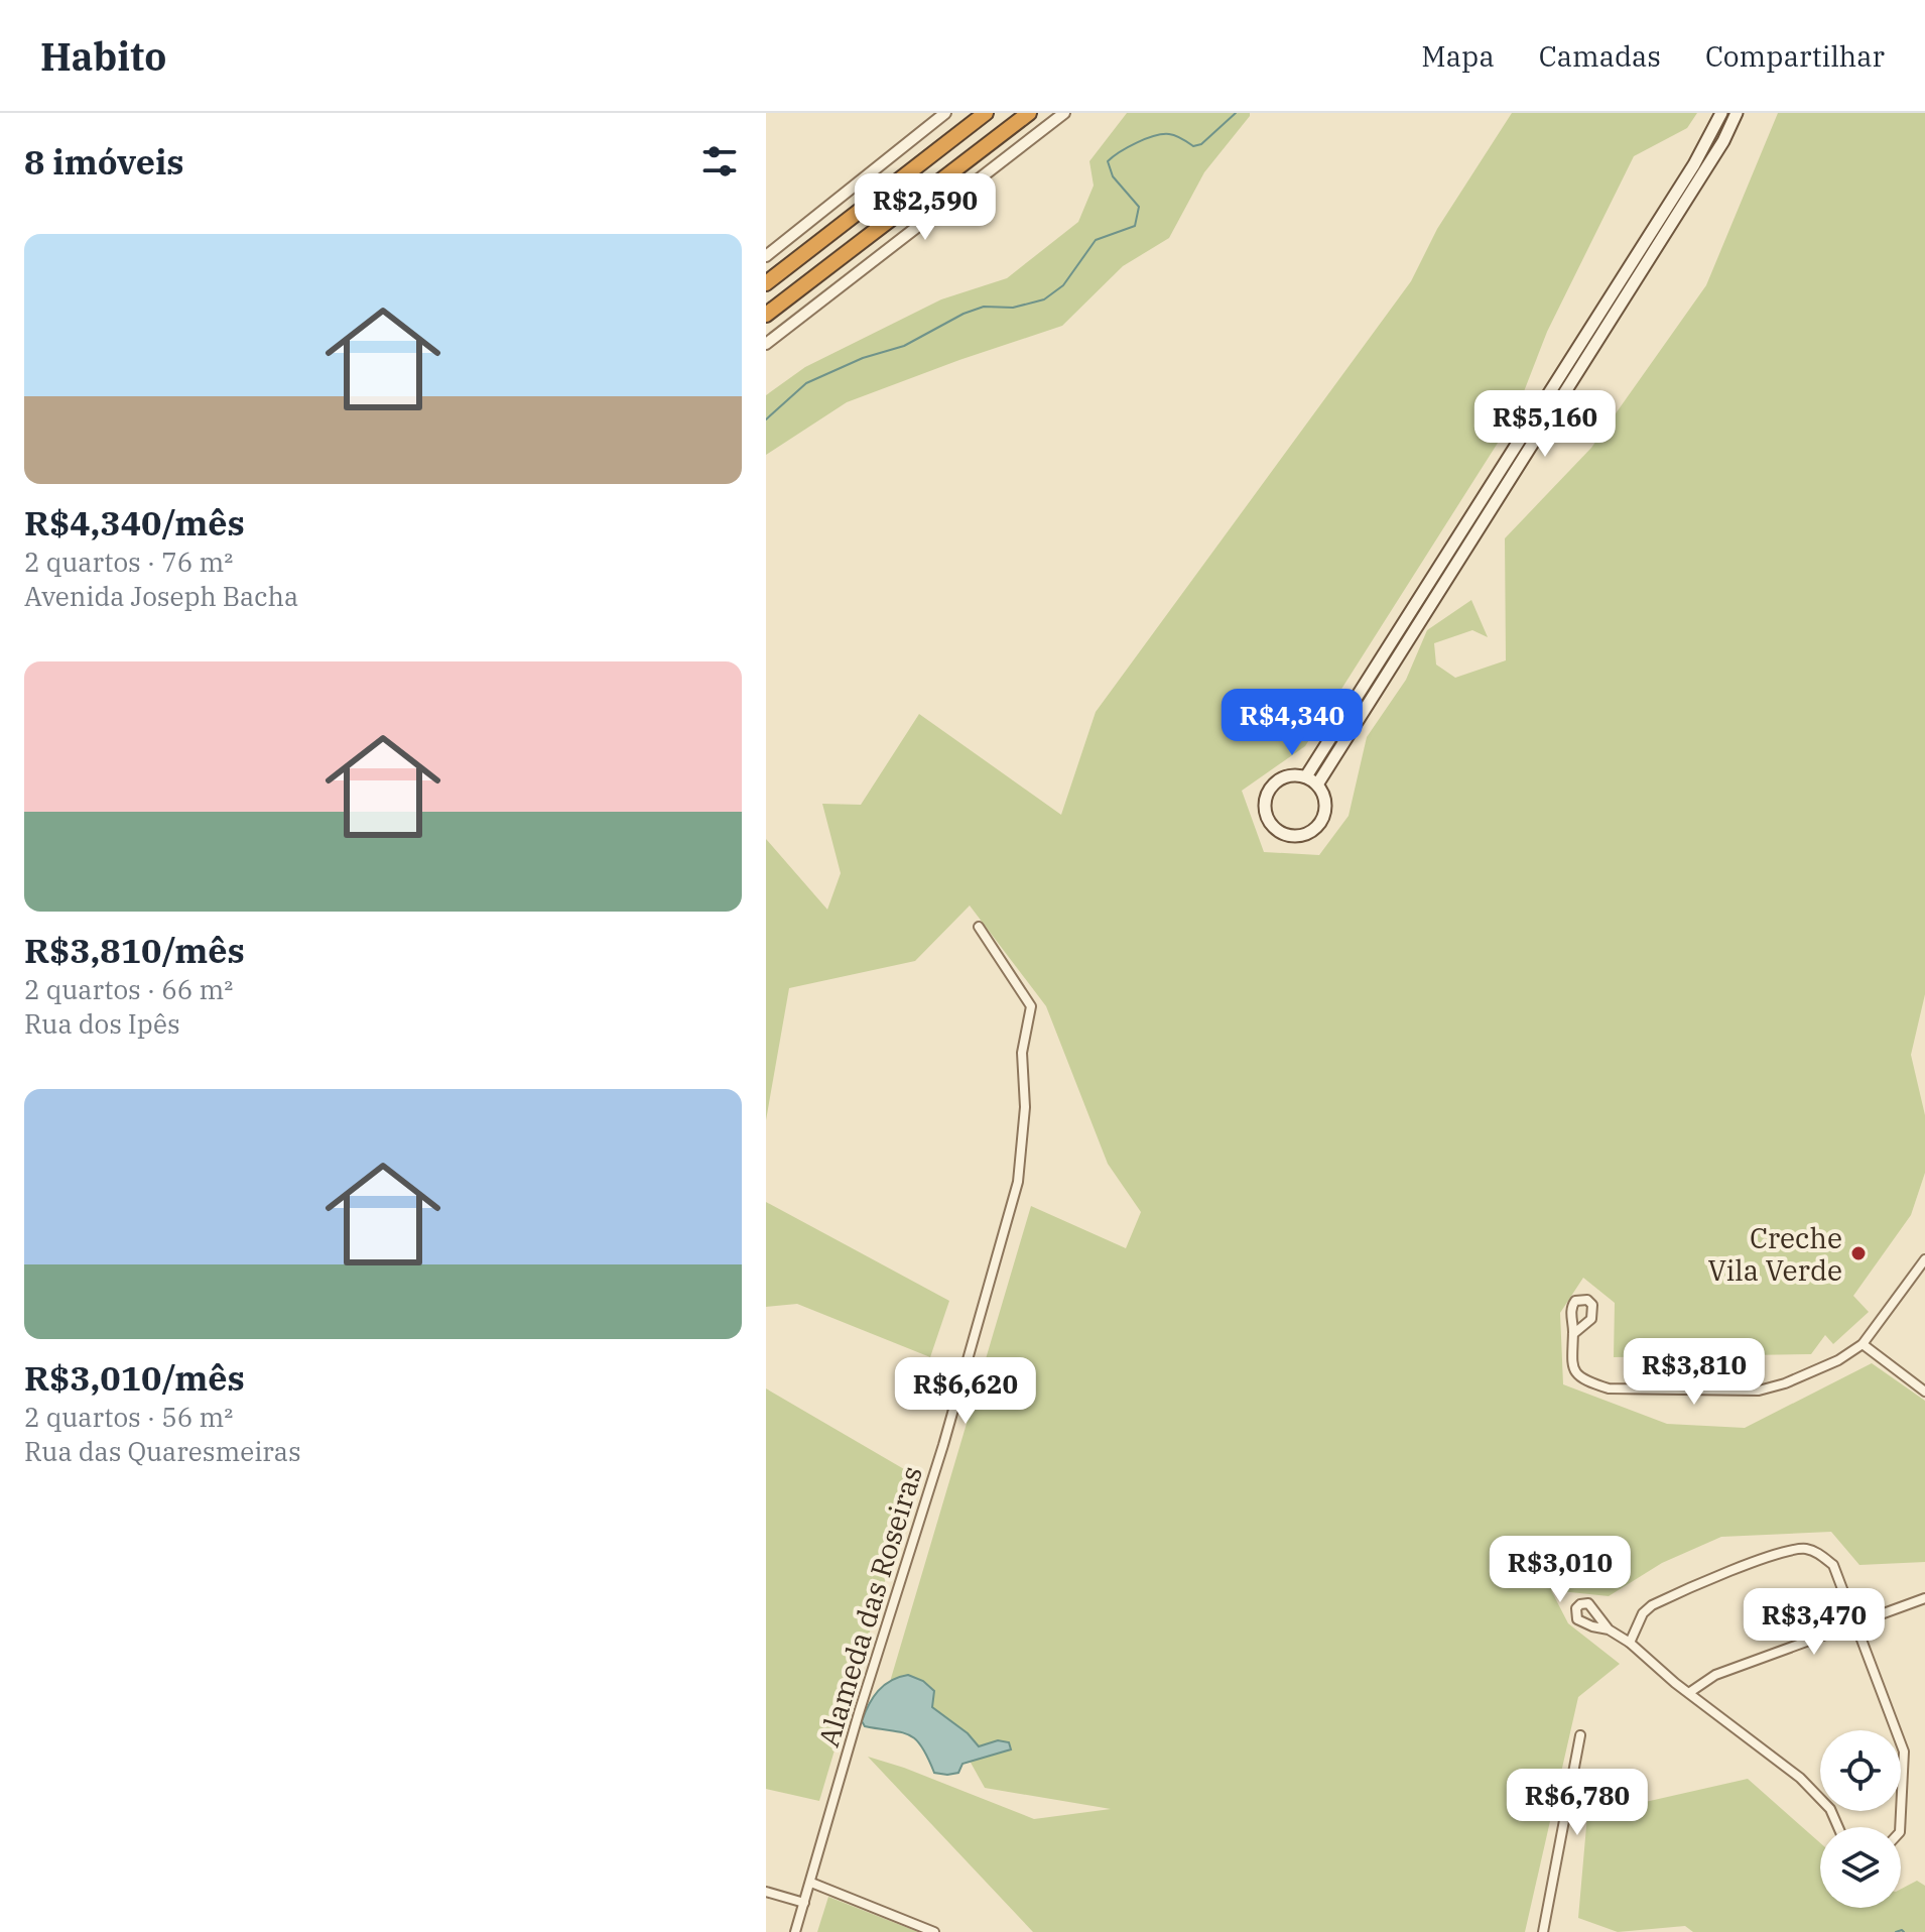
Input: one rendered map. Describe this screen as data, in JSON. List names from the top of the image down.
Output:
{
  "streets": {
    "street": ["Alameda das Roseiras"]
  },
  "places": ["Creche Vila Verde"],
  "page": {
    "header": "Habito",
    "nav": ["Mapa", "Camadas", "Compartilhar"],
    "heading": "8 imóveis",
    "price": [
      "R$2,590",
      "R$5,160",
      "R$4,340",
      "R$3,810",
      "R$6,620",
      "R$3,010",
      "R$3,470",
      "R$6,780"
    ],
    "list": [
      {
        "name": "R$4,340/mês",
        "note": "2 quartos · 76 m² · Avenida Joseph Bacha"
      },
      {
        "name": "R$3,810/mês",
        "note": "2 quartos · 66 m² · Rua dos Ipês"
      },
      {
        "name": "R$3,010/mês",
        "note": "2 quartos · 56 m² · Rua das Quaresmeiras"
      }
    ]
  }
}
